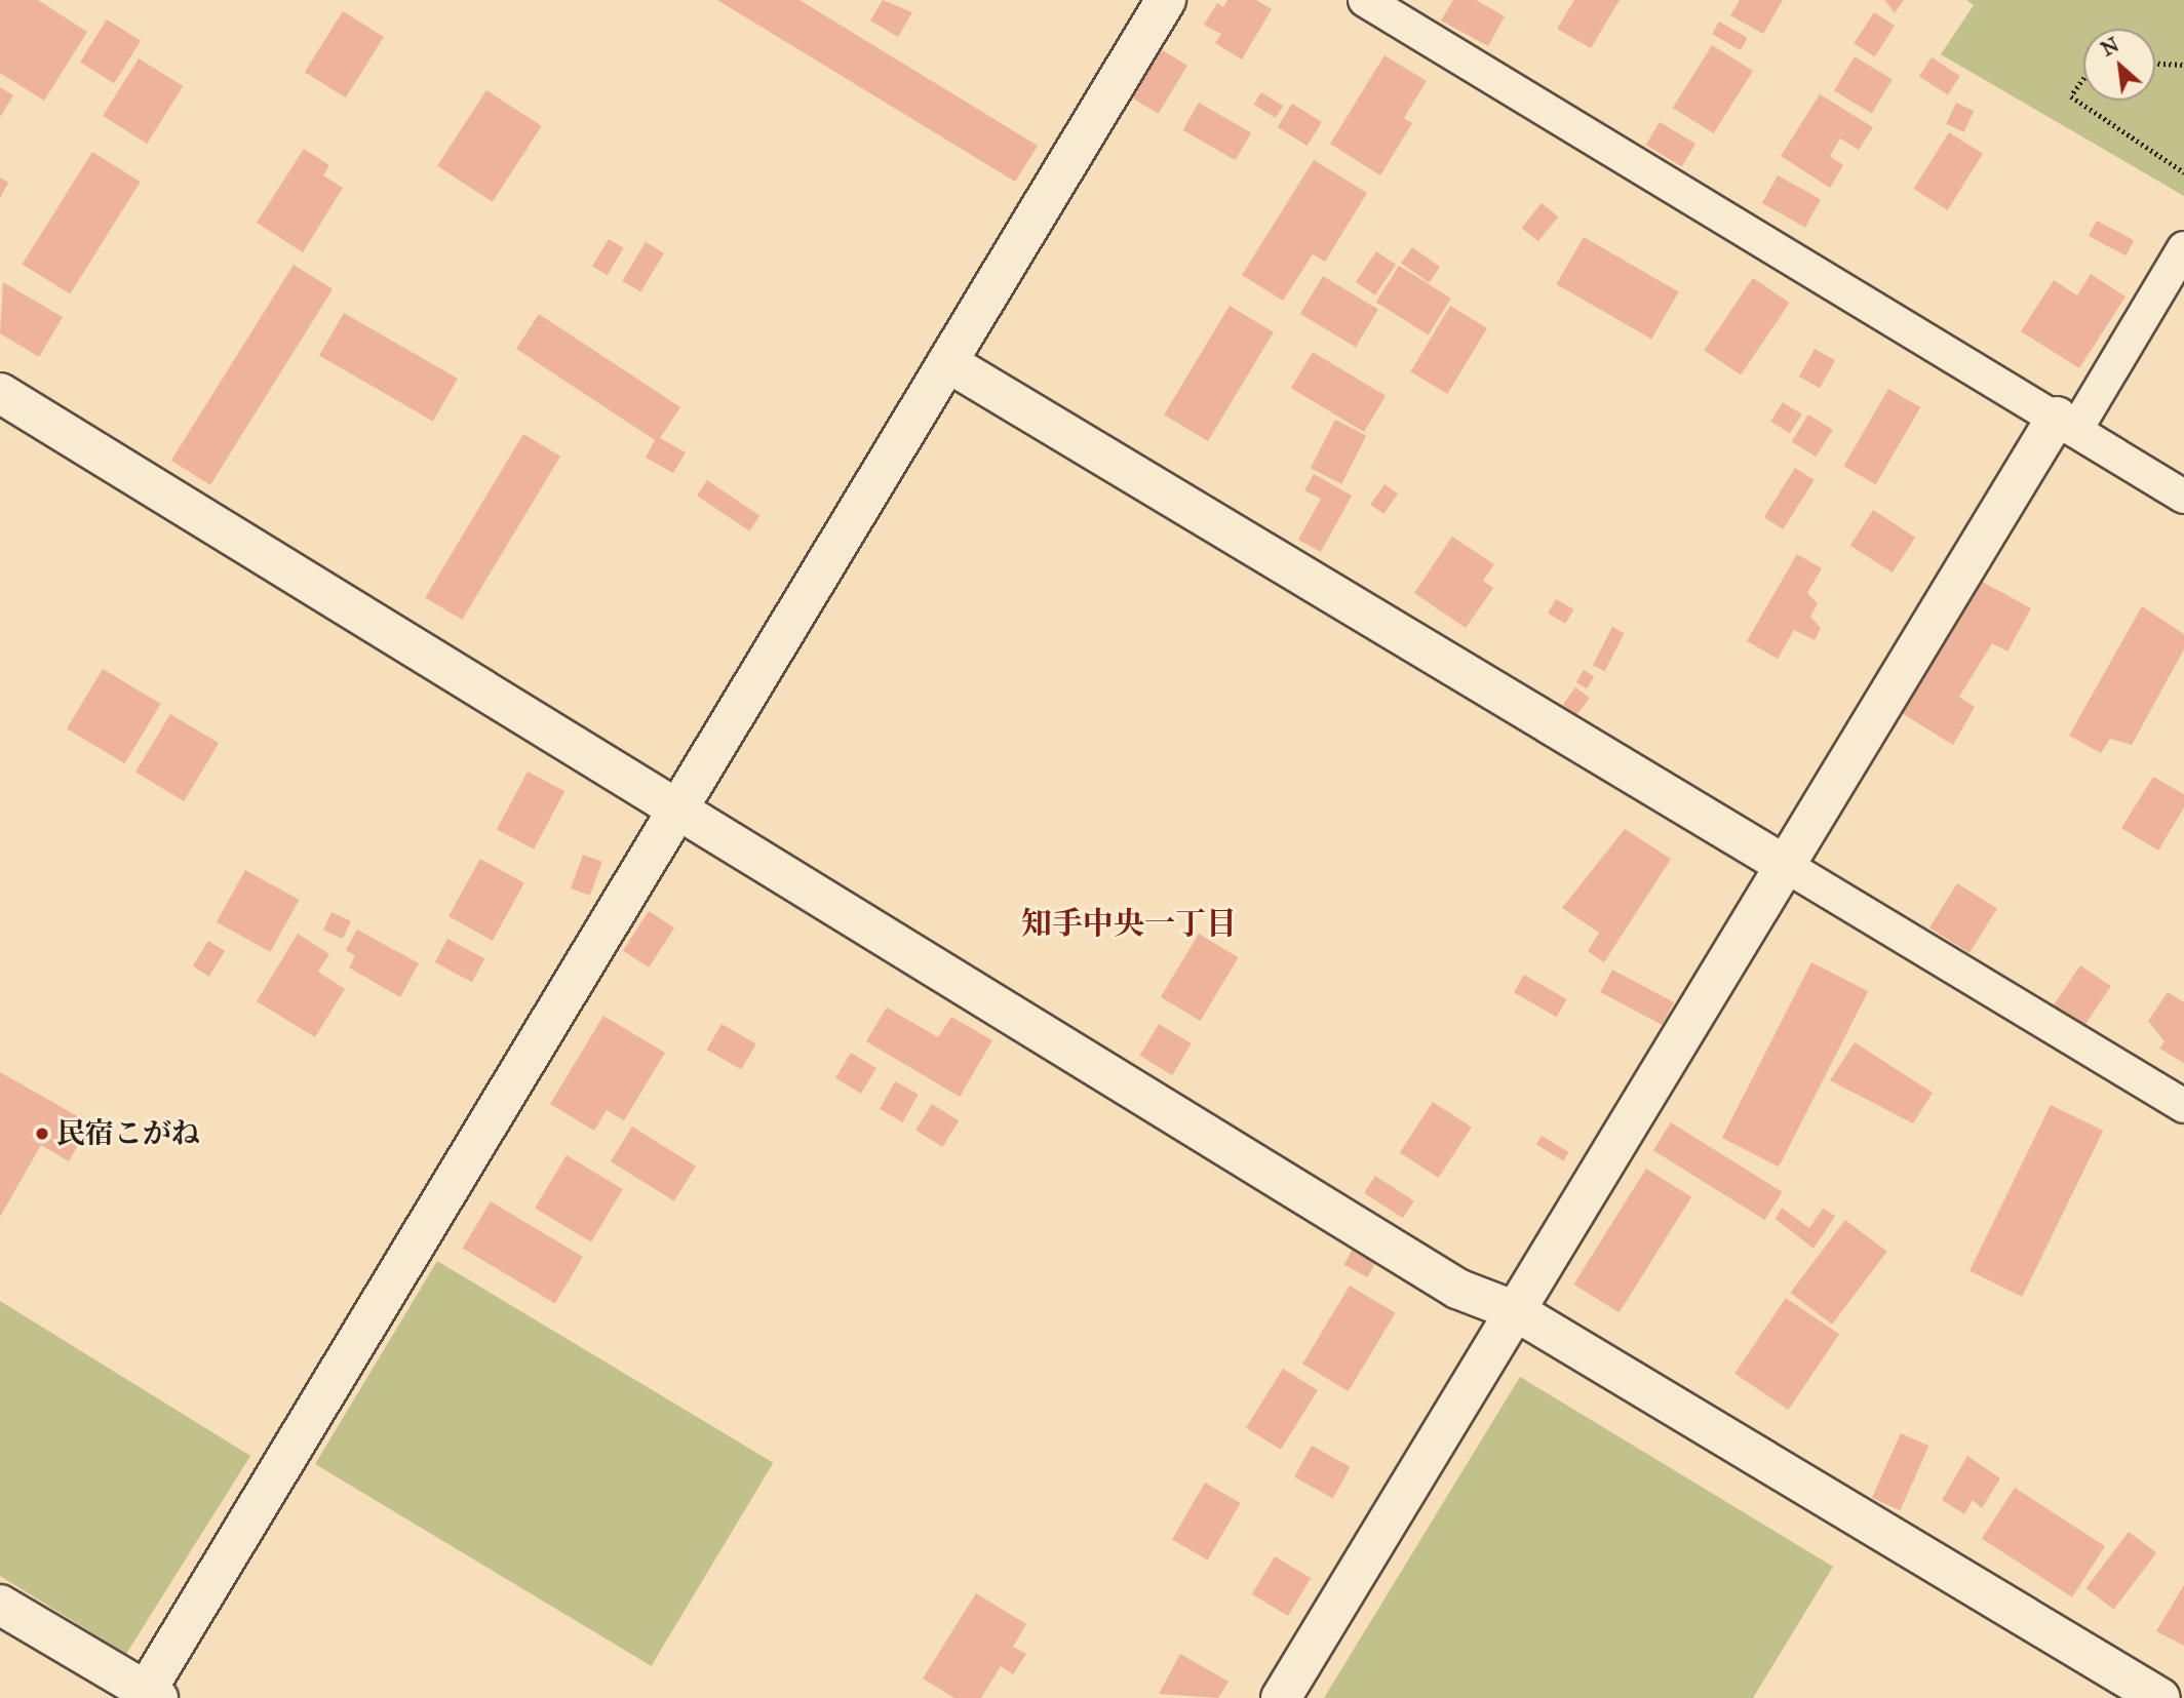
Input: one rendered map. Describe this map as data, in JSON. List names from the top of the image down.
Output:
{
  "districts": ["知手中央一丁目"],
  "places": ["民宿こがね"],
  "north": "top left"
}
